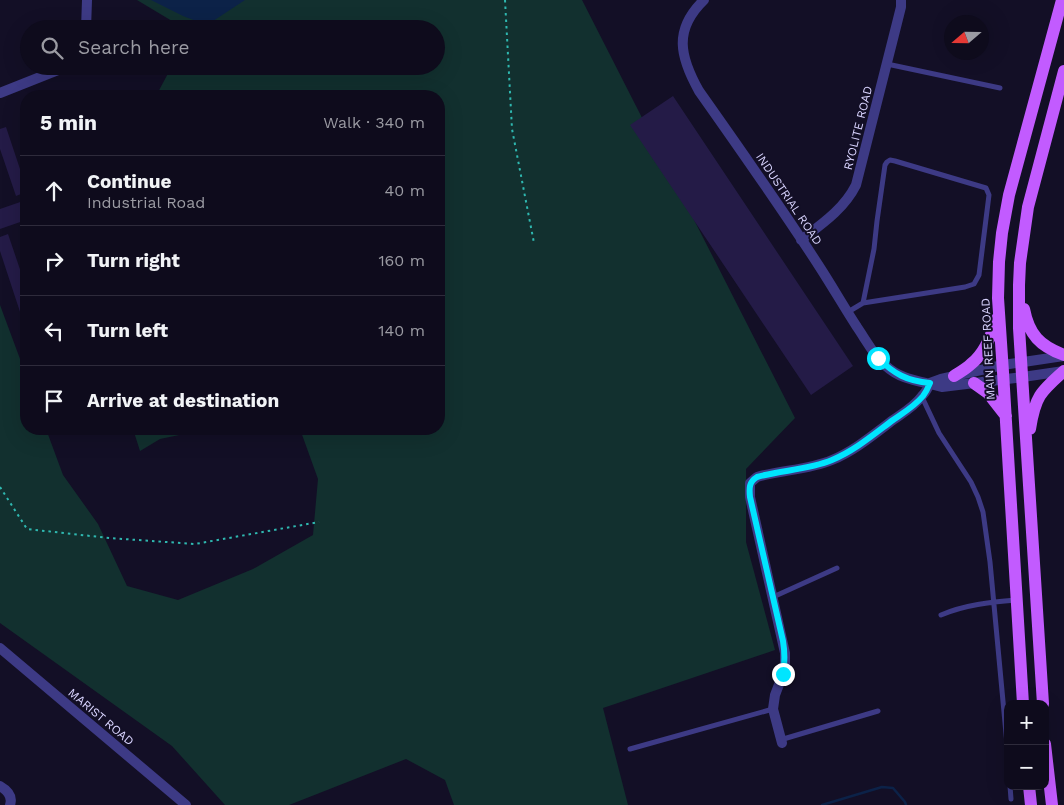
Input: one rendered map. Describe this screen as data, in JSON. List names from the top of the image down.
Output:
{
  "streets": {
    "main road": ["MAIN REEF ROAD"],
    "street": ["RYOLITE ROAD", "INDUSTRIAL ROAD", "MARIST ROAD"]
  },
  "crossings": [
    ["RYOLITE ROAD", "INDUSTRIAL ROAD"],
    ["INDUSTRIAL ROAD", "MAIN REEF ROAD"]
  ],
  "north": "left",
  "page": {
    "search": "Search here",
    "heading": ["5 min", "Walk · 340 m"],
    "list": [
      ["Continue", "Industrial Road", "40 m"],
      ["Turn right", "160 m"],
      ["Turn left", "140 m"],
      "Arrive at destination"
    ],
    "map_buttons": ["+", "−"]
  }
}
